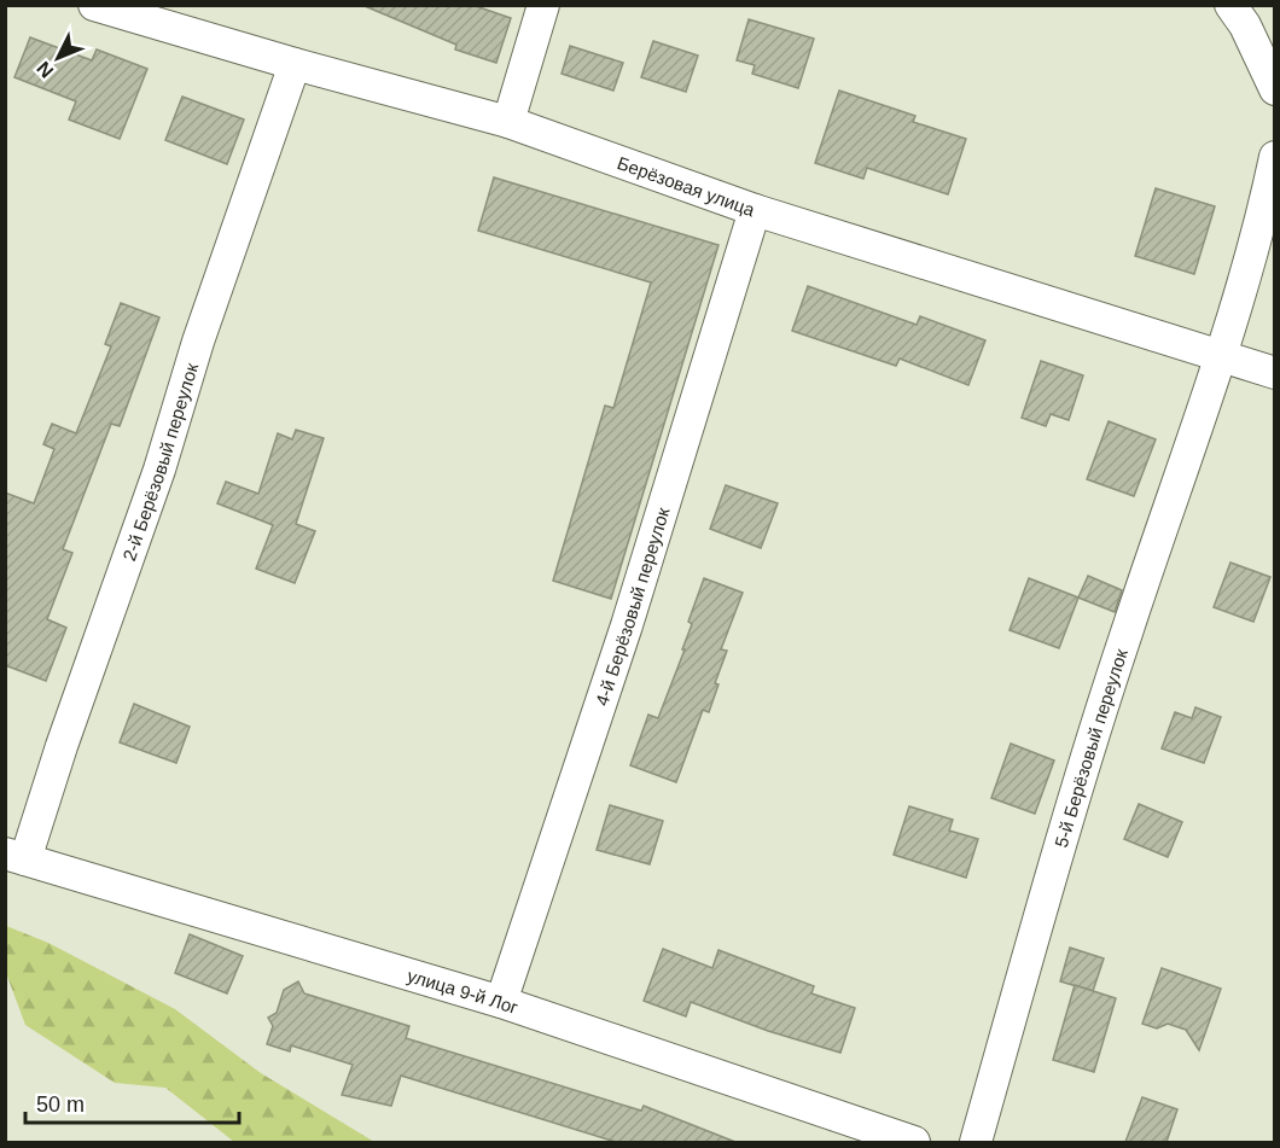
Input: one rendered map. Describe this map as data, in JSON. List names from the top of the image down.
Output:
{
  "streets": {
    "street": [
      "Берёзовая улица",
      "2-й Берёзовый переулок",
      "4-й Берёзовый переулок",
      "5-й Берёзовый переулок",
      "улица 9-й Лог"
    ]
  },
  "crossings": [
    ["Берёзовая улица", "2-й Берёзовый переулок"],
    ["Берёзовая улица", "4-й Берёзовый переулок"],
    ["Берёзовая улица", "5-й Берёзовый переулок"],
    ["2-й Берёзовый переулок", "улица 9-й Лог"],
    ["4-й Берёзовый переулок", "улица 9-й Лог"]
  ],
  "scale_bar": "50 m",
  "north": "bottom left"
}
